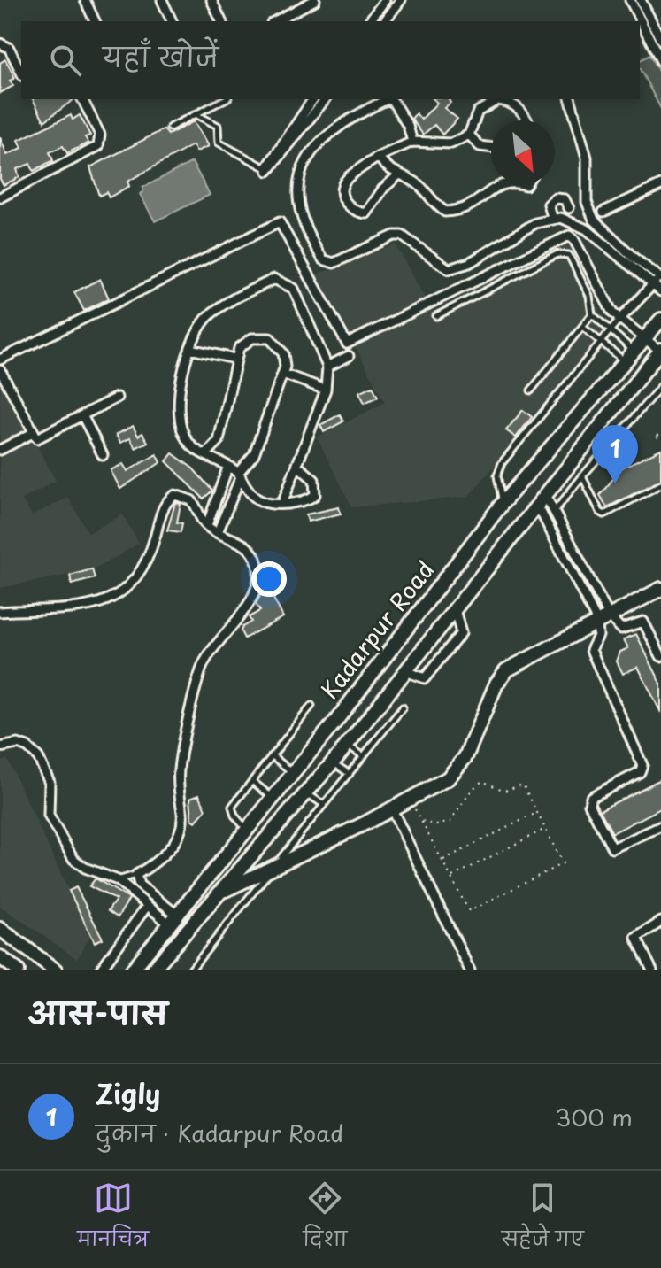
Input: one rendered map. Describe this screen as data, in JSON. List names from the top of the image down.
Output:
{
  "streets": {
    "street": ["Kadarpur Road"]
  },
  "north": "bottom right",
  "page": {
    "search": "यहाँ खोजें",
    "pins": "1",
    "heading": "आस-पास",
    "list": [
      {
        "mark": "1",
        "name": "Zigly",
        "note": "दुकान · Kadarpur Road",
        "value": "300 m"
      }
    ],
    "nav": ["मानचित्र", "दिशा", "सहेजे गए"]
  }
}
